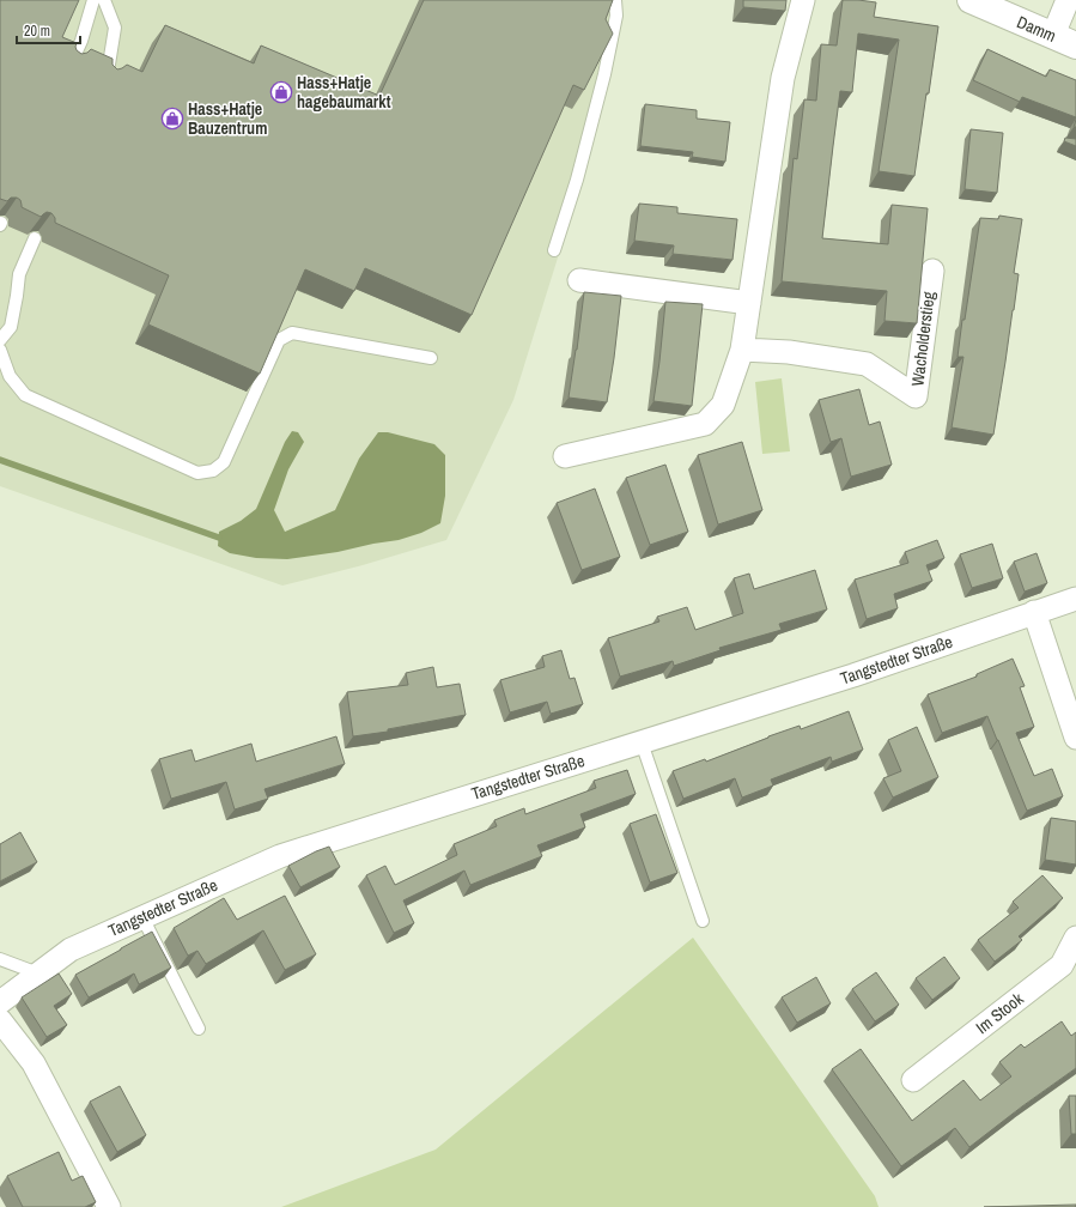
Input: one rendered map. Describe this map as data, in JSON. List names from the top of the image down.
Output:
{
  "streets": {
    "main road": ["Damm"],
    "street": ["Wacholderstieg", "Tangstedter Straße", "Im Stook"]
  },
  "places": {
    "shop": ["Hass+Hatje hagebaumarkt", "Hass+Hatje Bauzentrum"]
  },
  "scale_bar": "20 m"
}
